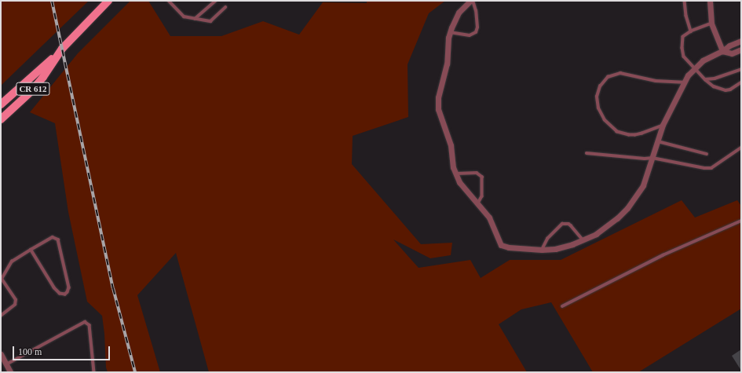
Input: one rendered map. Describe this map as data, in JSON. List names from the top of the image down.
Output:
{
  "streets": {
    "main road": ["CR 612"]
  },
  "scale_bar": "100 m"
}
